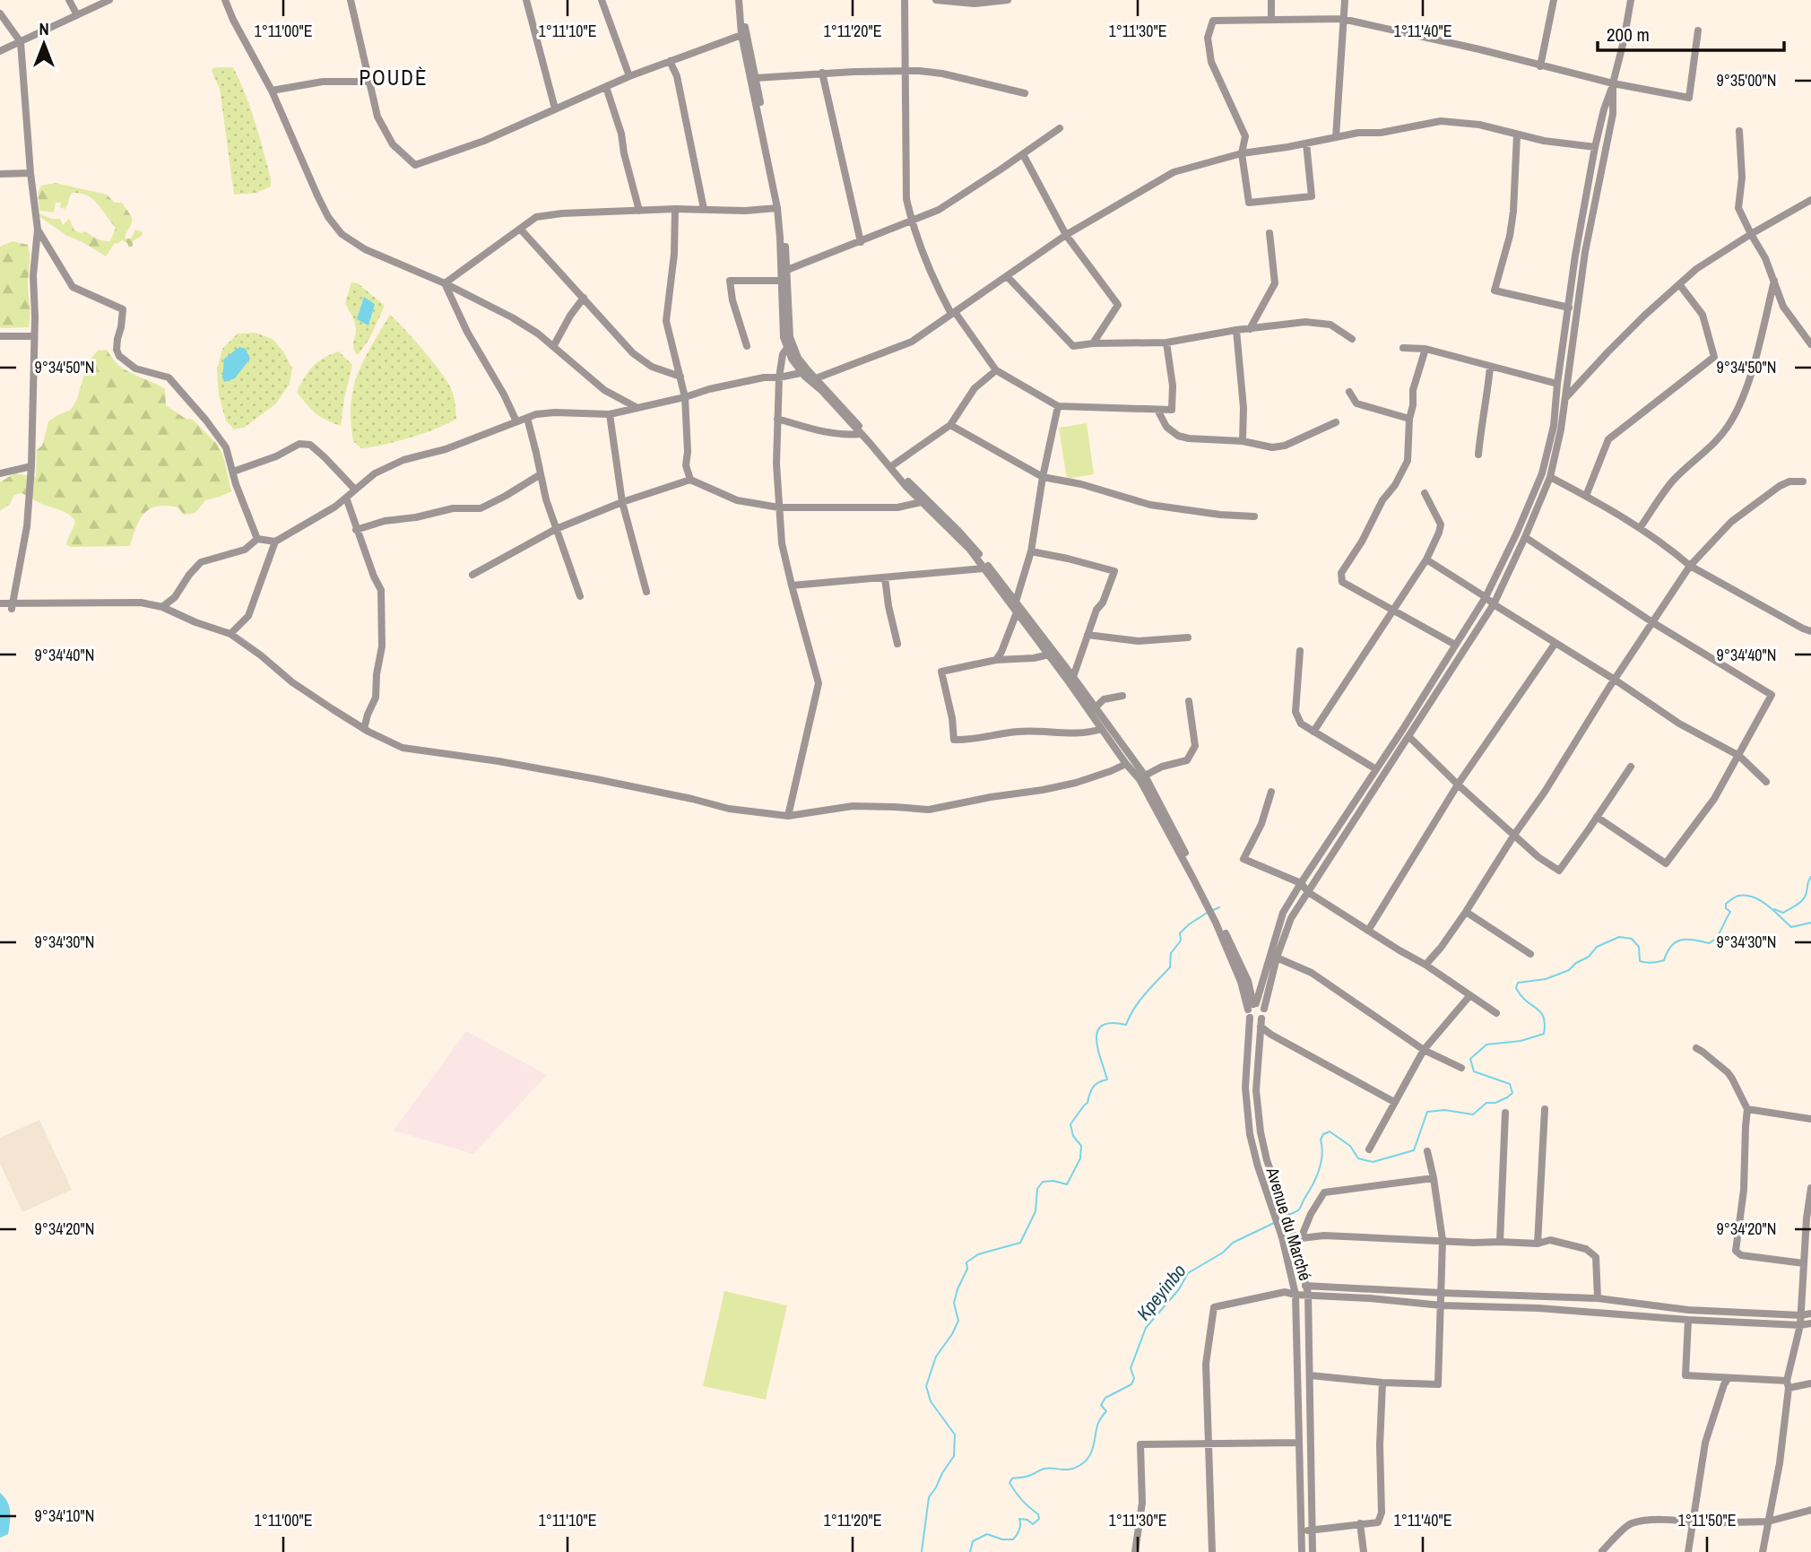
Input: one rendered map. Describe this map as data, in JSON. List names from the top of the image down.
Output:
{
  "streets": {
    "street": ["Avenue du Marché"]
  },
  "districts": ["POUDÈ"],
  "water": ["Kpeyinbo"],
  "scale_bar": "200 m",
  "north": "top",
  "coordinates": [
    "1°11'00\"E",
    "1°11'10\"E",
    "1°11'20\"E",
    "1°11'30\"E",
    "1°11'40\"E",
    "9°35'00\"N",
    "9°34'50\"N",
    "9°34'40\"N",
    "9°34'30\"N",
    "9°34'20\"N",
    "9°34'10\"N",
    "1°11'50\"E"
  ]
}
